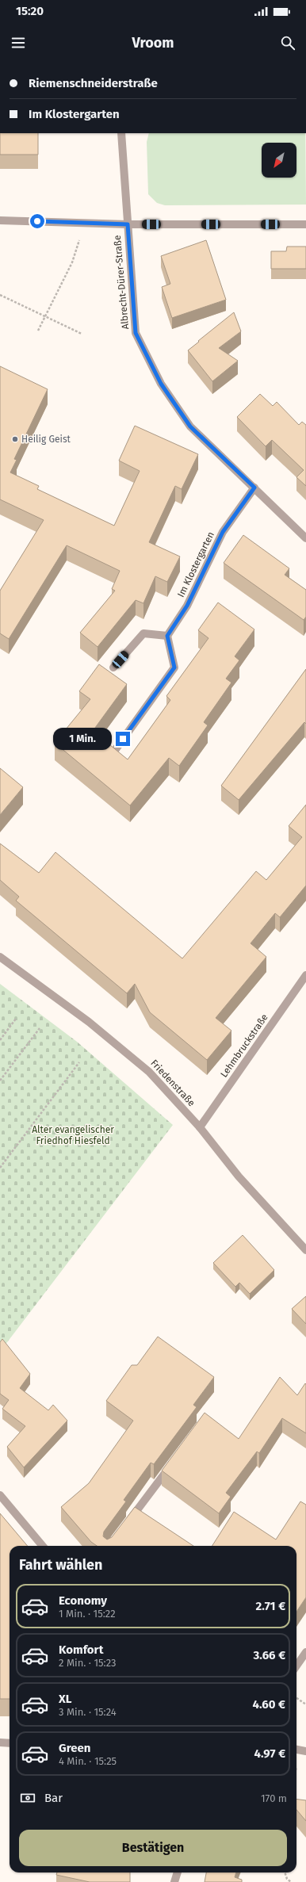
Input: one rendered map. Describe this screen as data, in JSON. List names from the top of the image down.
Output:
{
  "streets": {
    "street": [
      "Albrecht-Dürer-Straße",
      "Im Klostergarten",
      "Lehmbruckstraße",
      "Friedenstraße"
    ]
  },
  "crossings": [
    ["Albrecht-Dürer-Straße", "Im Klostergarten"],
    ["Lehmbruckstraße", "Friedenstraße"]
  ],
  "parks": ["Alter evangelischer Friedhof Hiesfeld"],
  "places": ["Heilig Geist"],
  "north": "bottom left",
  "page": {
    "status": "15:20",
    "header": "Vroom",
    "banner": ["Riemenschneiderstraße", "Im Klostergarten"],
    "bubble": "1 Min.",
    "heading": "Fahrt wählen",
    "list": [
      {
        "name": "Economy",
        "note": "1 Min. · 15:22",
        "value": "2.71 €"
      },
      {
        "name": "Komfort",
        "note": "2 Min. · 15:23",
        "value": "3.66 €"
      },
      {
        "name": "XL",
        "note": "3 Min. · 15:24",
        "value": "4.60 €"
      },
      {
        "name": "Green",
        "note": "4 Min. · 15:25",
        "value": "4.97 €"
      }
    ],
    "pay": ["Bar", "170 m"],
    "buttons": "Bestätigen"
  }
}
